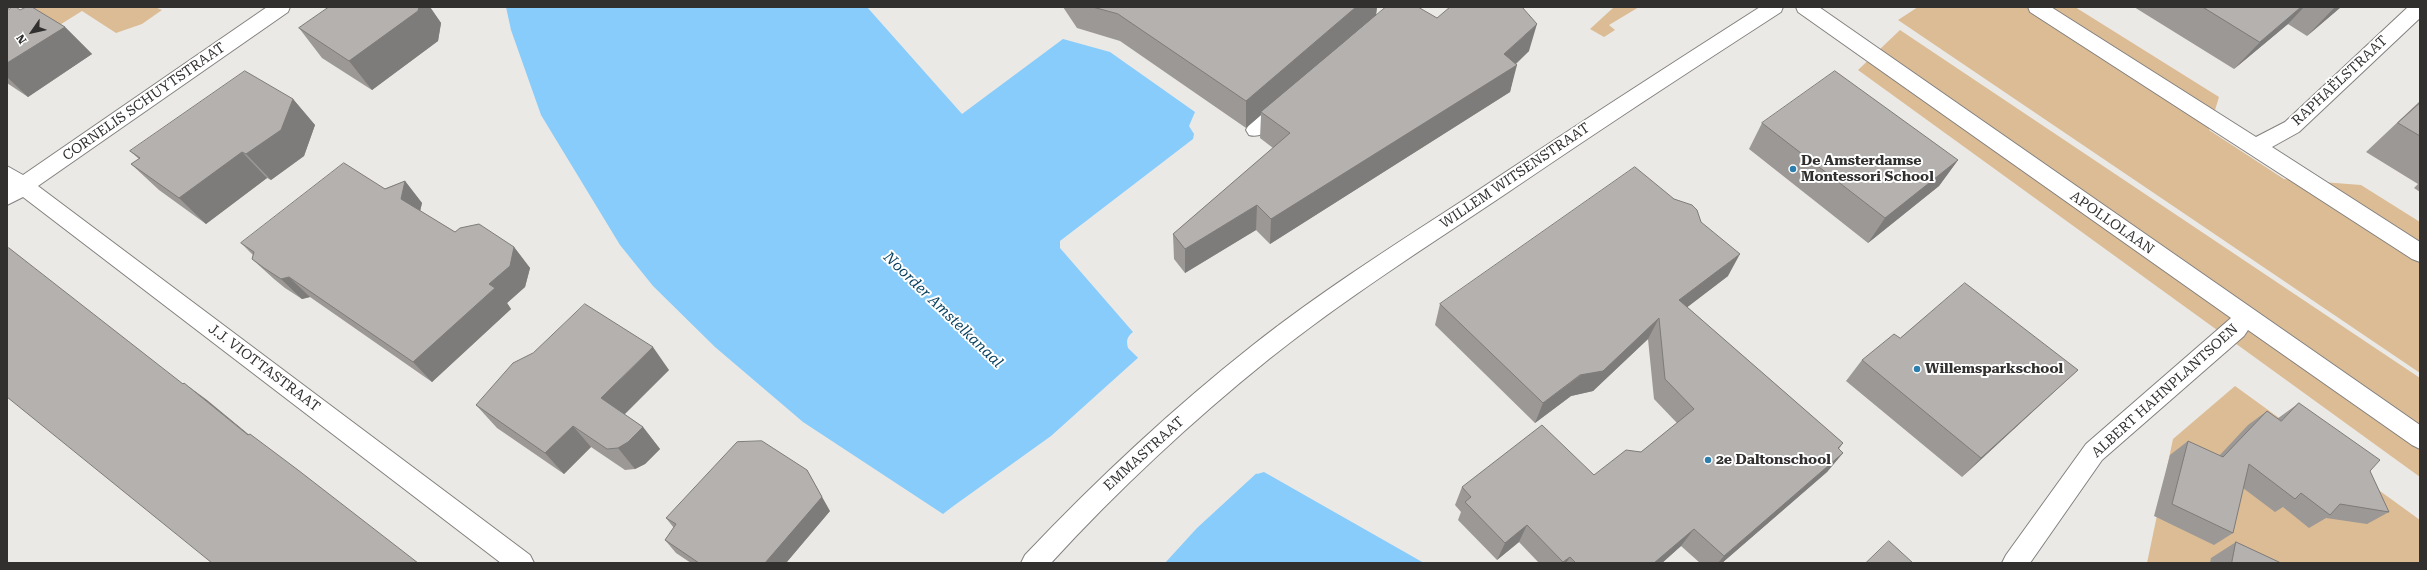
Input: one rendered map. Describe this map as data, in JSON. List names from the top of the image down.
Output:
{
  "streets": {
    "street": [
      "RAPHAËLSTRAAT",
      "CORNELIS SCHUYTSTRAAT",
      "WILLEM WITSENSTRAAT",
      "APOLLOLAAN",
      "J.J. VIOTTASTRAAT",
      "ALBERT HAHNPLANTSOEN",
      "EMMASTRAAT"
    ]
  },
  "crossings": [
    ["CORNELIS SCHUYTSTRAAT", "J.J. VIOTTASTRAAT"],
    ["WILLEM WITSENSTRAAT", "EMMASTRAAT"],
    ["APOLLOLAAN", "ALBERT HAHNPLANTSOEN"]
  ],
  "water": ["Noorder Amstelkanaal"],
  "places": ["De Amsterdamse Montessori School", "Willemsparkschool", "2e Daltonschool"],
  "north": "bottom left"
}
